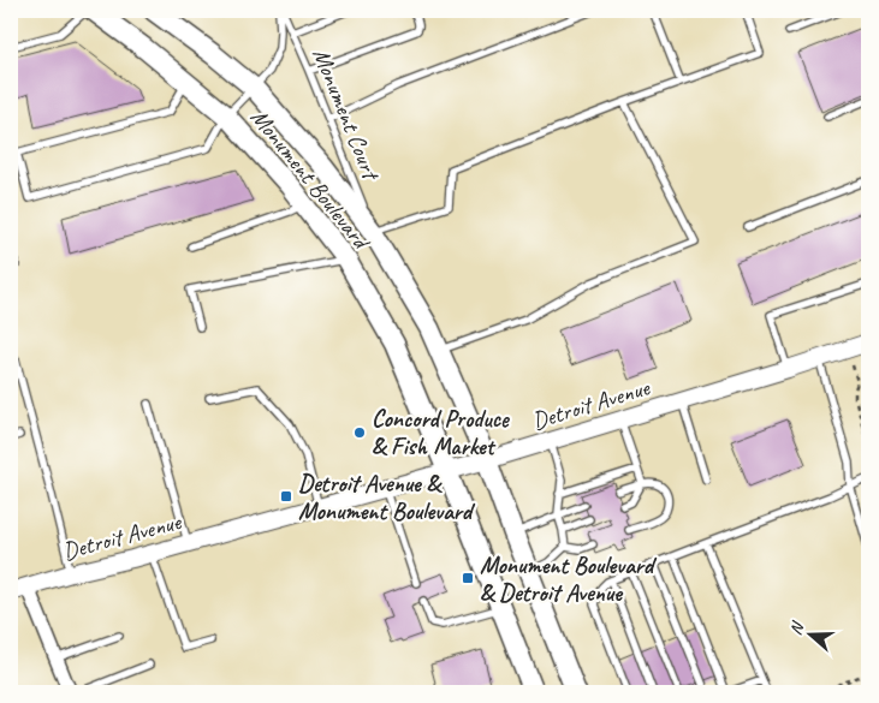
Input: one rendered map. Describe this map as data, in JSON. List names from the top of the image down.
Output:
{
  "streets": {
    "main road": ["Monument Boulevard"],
    "street": ["Detroit Avenue"],
    "lane": ["Monument Court"]
  },
  "crossings": [
    ["Monument Court", "Monument Boulevard"],
    ["Monument Boulevard", "Detroit Avenue"]
  ],
  "places": {
    "other": ["Concord Produce & Fish Market"],
    "transit": ["Detroit Avenue & Monument Boulevard", "Monument Boulevard & Detroit Avenue"]
  },
  "north": "left"
}
